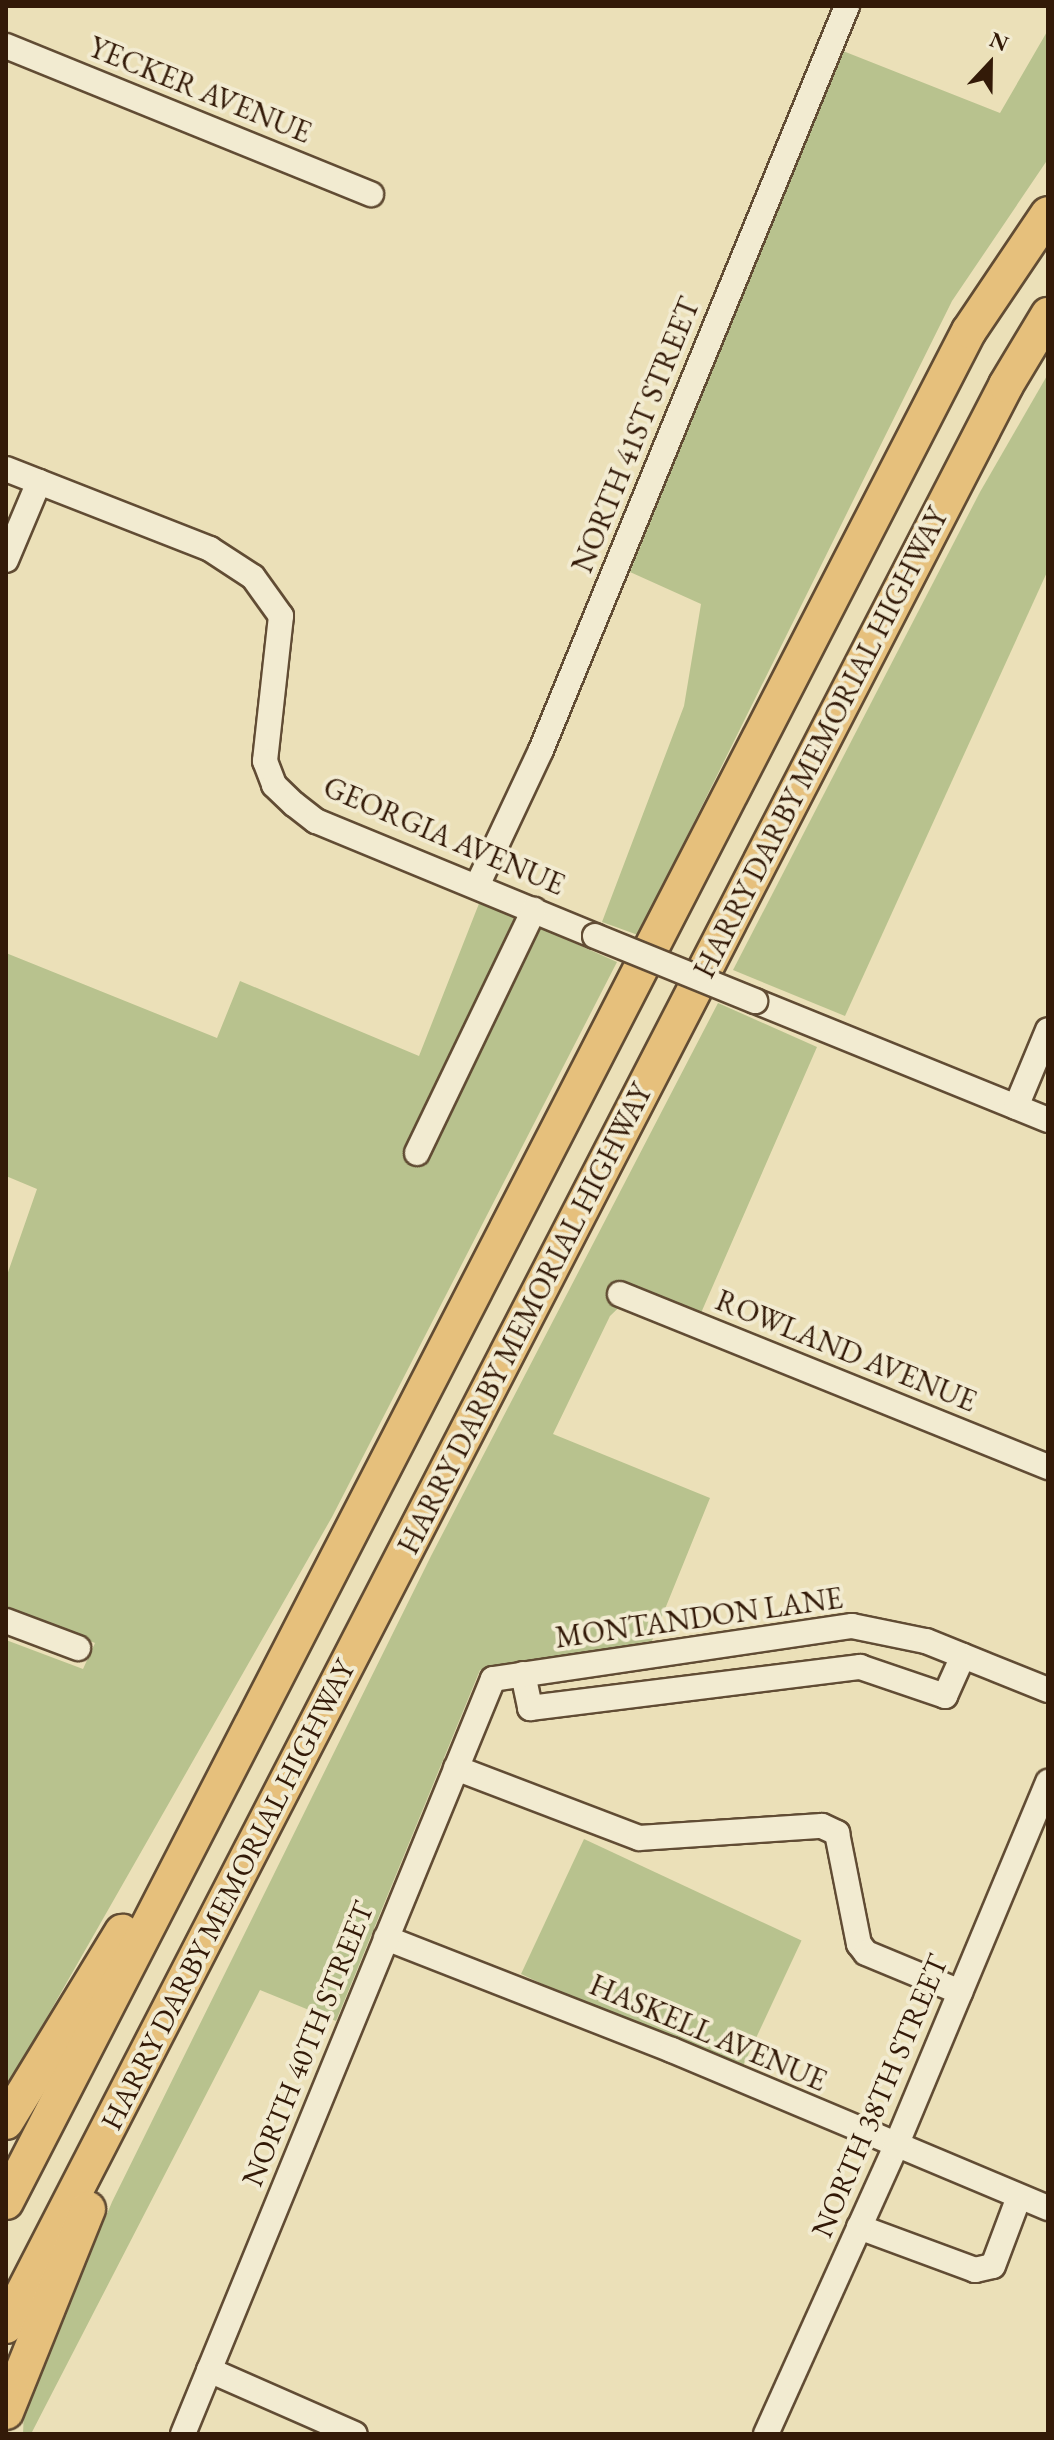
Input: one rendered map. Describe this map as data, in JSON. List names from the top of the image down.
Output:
{
  "streets": {
    "highway": ["HARRY DARBY MEMORIAL HIGHWAY"],
    "street": [
      "YECKER AVENUE",
      "NORTH 41ST STREET",
      "GEORGIA AVENUE",
      "ROWLAND AVENUE",
      "MONTANDON LANE",
      "HASKELL AVENUE",
      "NORTH 40TH STREET",
      "NORTH 38TH STREET"
    ]
  },
  "crossings": [
    ["NORTH 41ST STREET", "GEORGIA AVENUE"],
    ["MONTANDON LANE", "NORTH 40TH STREET"],
    ["HASKELL AVENUE", "NORTH 40TH STREET"],
    ["HASKELL AVENUE", "NORTH 38TH STREET"]
  ],
  "north": "top"
}
